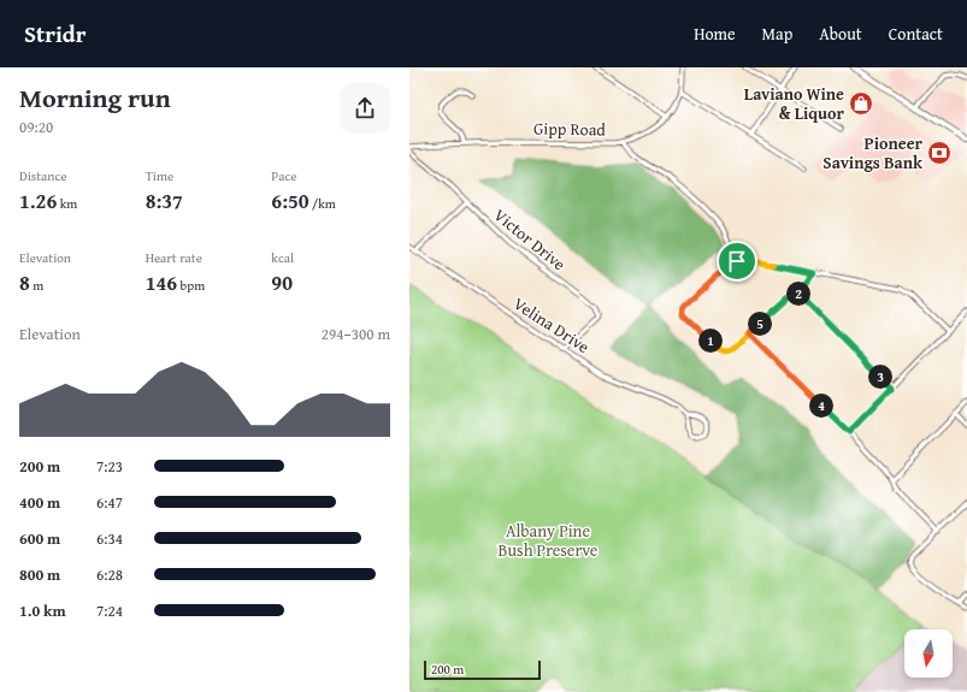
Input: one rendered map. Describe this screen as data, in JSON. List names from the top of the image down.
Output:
{
  "streets": {
    "street": ["Gipp Road", "Victor Drive", "Velina Drive"]
  },
  "crossings": [
    ["Gipp Road", "Victor Drive"],
    ["Victor Drive", "Velina Drive"]
  ],
  "parks": ["Albany Pine Bush Preserve"],
  "places": {
    "shop": ["Laviano Wine & Liquor"],
    "bank": ["Pioneer Savings Bank"]
  },
  "scale_bar": "200 m",
  "north": "bottom",
  "page": {
    "header": "Stridr",
    "nav": [
      "Home",
      "Map",
      "About",
      "Contact"
    ],
    "heading": ["Morning run", "09:20"],
    "stats": [
      ["Distance", "1.26 km"],
      ["Time", "8:37"],
      ["Pace", "6:50 /km"],
      ["Elevation", "8 m"],
      ["Heart rate", "146 bpm"],
      ["kcal", "90"]
    ],
    "pins": [
      "2",
      "5",
      "1",
      "3",
      "4"
    ],
    "chart": ["Elevation", "294–300 m"],
    "list": [
      {
        "name": "200 m",
        "note": "7:23"
      },
      {
        "name": "400 m",
        "note": "6:47"
      },
      {
        "name": "600 m",
        "note": "6:34"
      },
      {
        "name": "800 m",
        "note": "6:28"
      },
      {
        "name": "1.0 km",
        "note": "7:24"
      }
    ],
    "scale": "200 m"
  }
}
